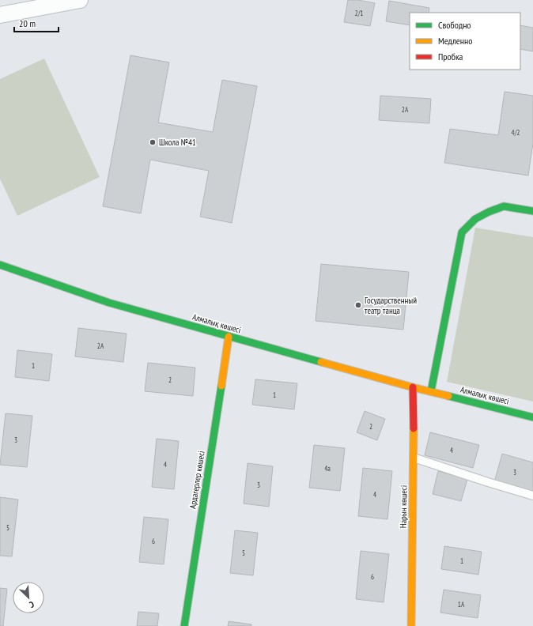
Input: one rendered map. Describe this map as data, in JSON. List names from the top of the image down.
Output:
{
  "streets": {
    "street": ["Алмалық көшесі", "Ардагерлер көшесі", "Нарын көшесі"]
  },
  "crossings": [
    ["Алмалық көшесі", "Ардагерлер көшесі"],
    ["Алмалық көшесі", "Нарын көшесі"]
  ],
  "places": ["Школа №41", "Государственный театр танца"],
  "house_numbers": [
    "2/1",
    "2А",
    "4/2",
    "2А",
    "1",
    "2",
    "1",
    "2",
    "3",
    "4",
    "4",
    "4а",
    "3",
    "3",
    "4",
    "5",
    "6",
    "5",
    "1",
    "6",
    "1А"
  ],
  "legend": ["Свободно", "Медленно", "Пробка"],
  "scale_bar": "20 m",
  "north": "bottom right"
}
